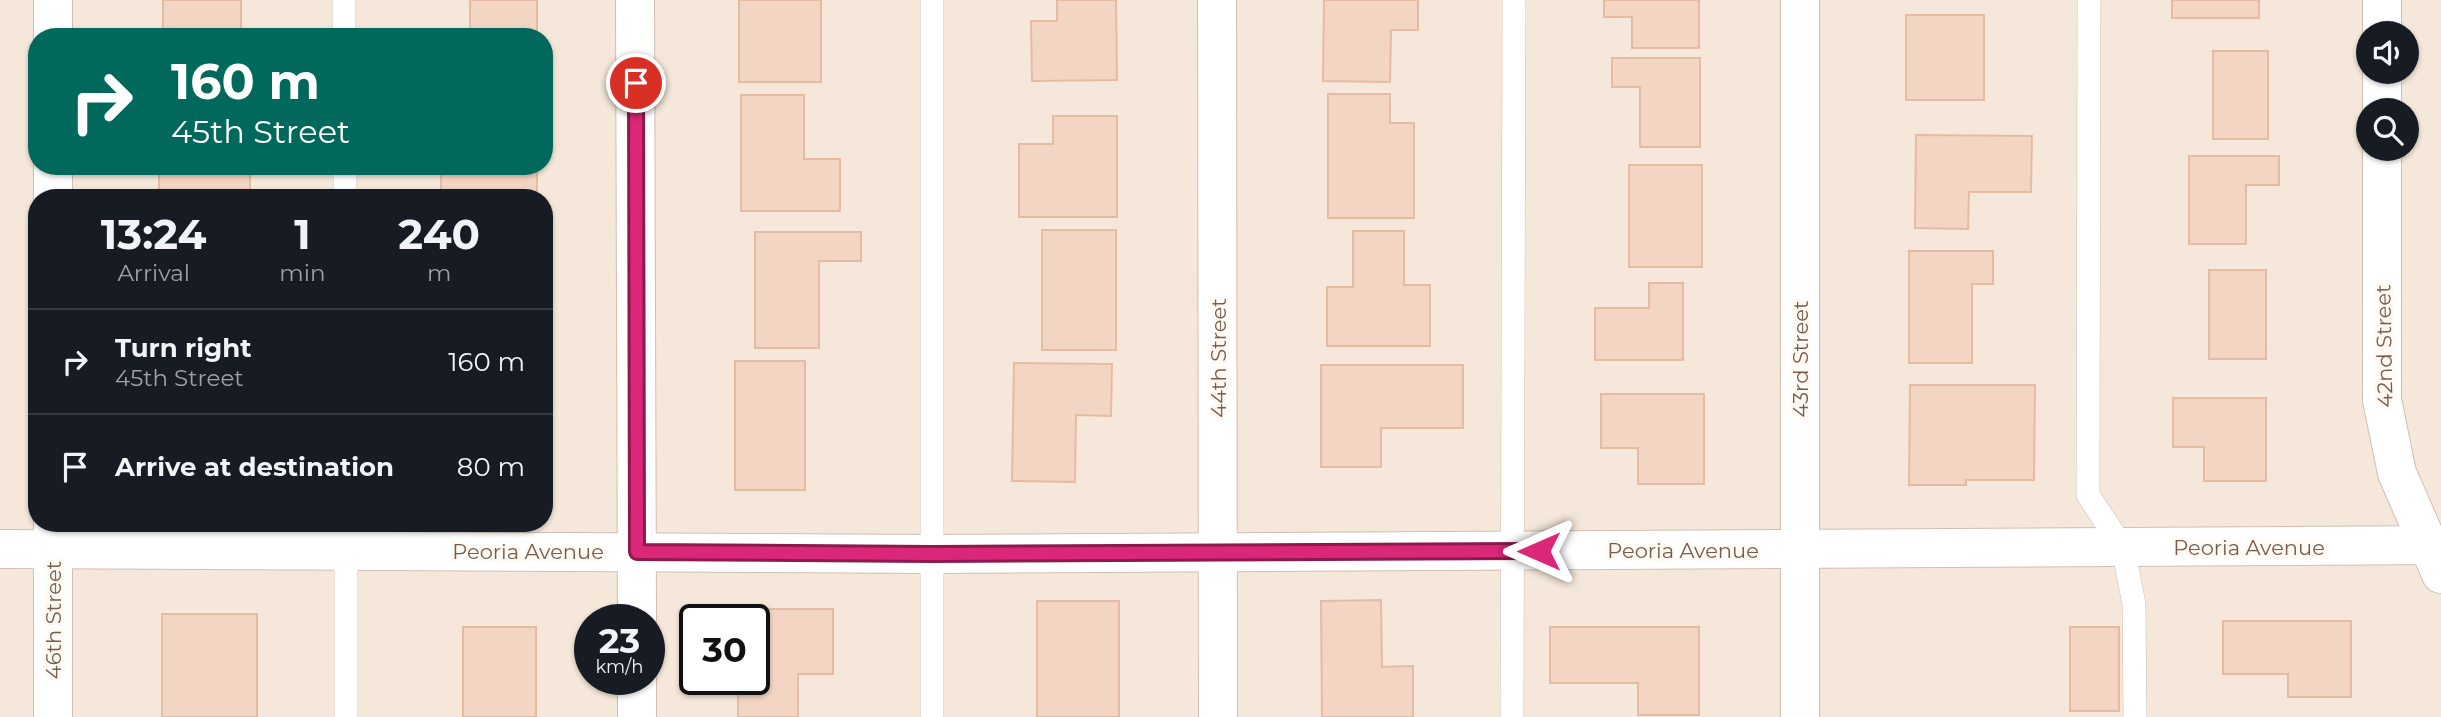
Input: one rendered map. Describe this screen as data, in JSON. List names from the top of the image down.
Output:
{
  "streets": {
    "street": [
      "42nd Street",
      "44th Street",
      "43rd Street",
      "Peoria Avenue",
      "46th Street"
    ]
  },
  "crossings": [
    ["42nd Street", "Peoria Avenue"],
    ["44th Street", "Peoria Avenue"],
    ["43rd Street", "Peoria Avenue"],
    ["Peoria Avenue", "46th Street"]
  ],
  "page": {
    "turn": ["160 m", "45th Street"],
    "eta": [
      "13:24",
      "Arrival",
      "1",
      "min",
      "240",
      "m"
    ],
    "list": [
      {
        "name": "Turn right",
        "note": "45th Street",
        "value": "160 m"
      },
      {
        "name": "Arrive at destination",
        "value": "80 m"
      }
    ],
    "speed": "23 km/h",
    "limit": "30"
  }
}
